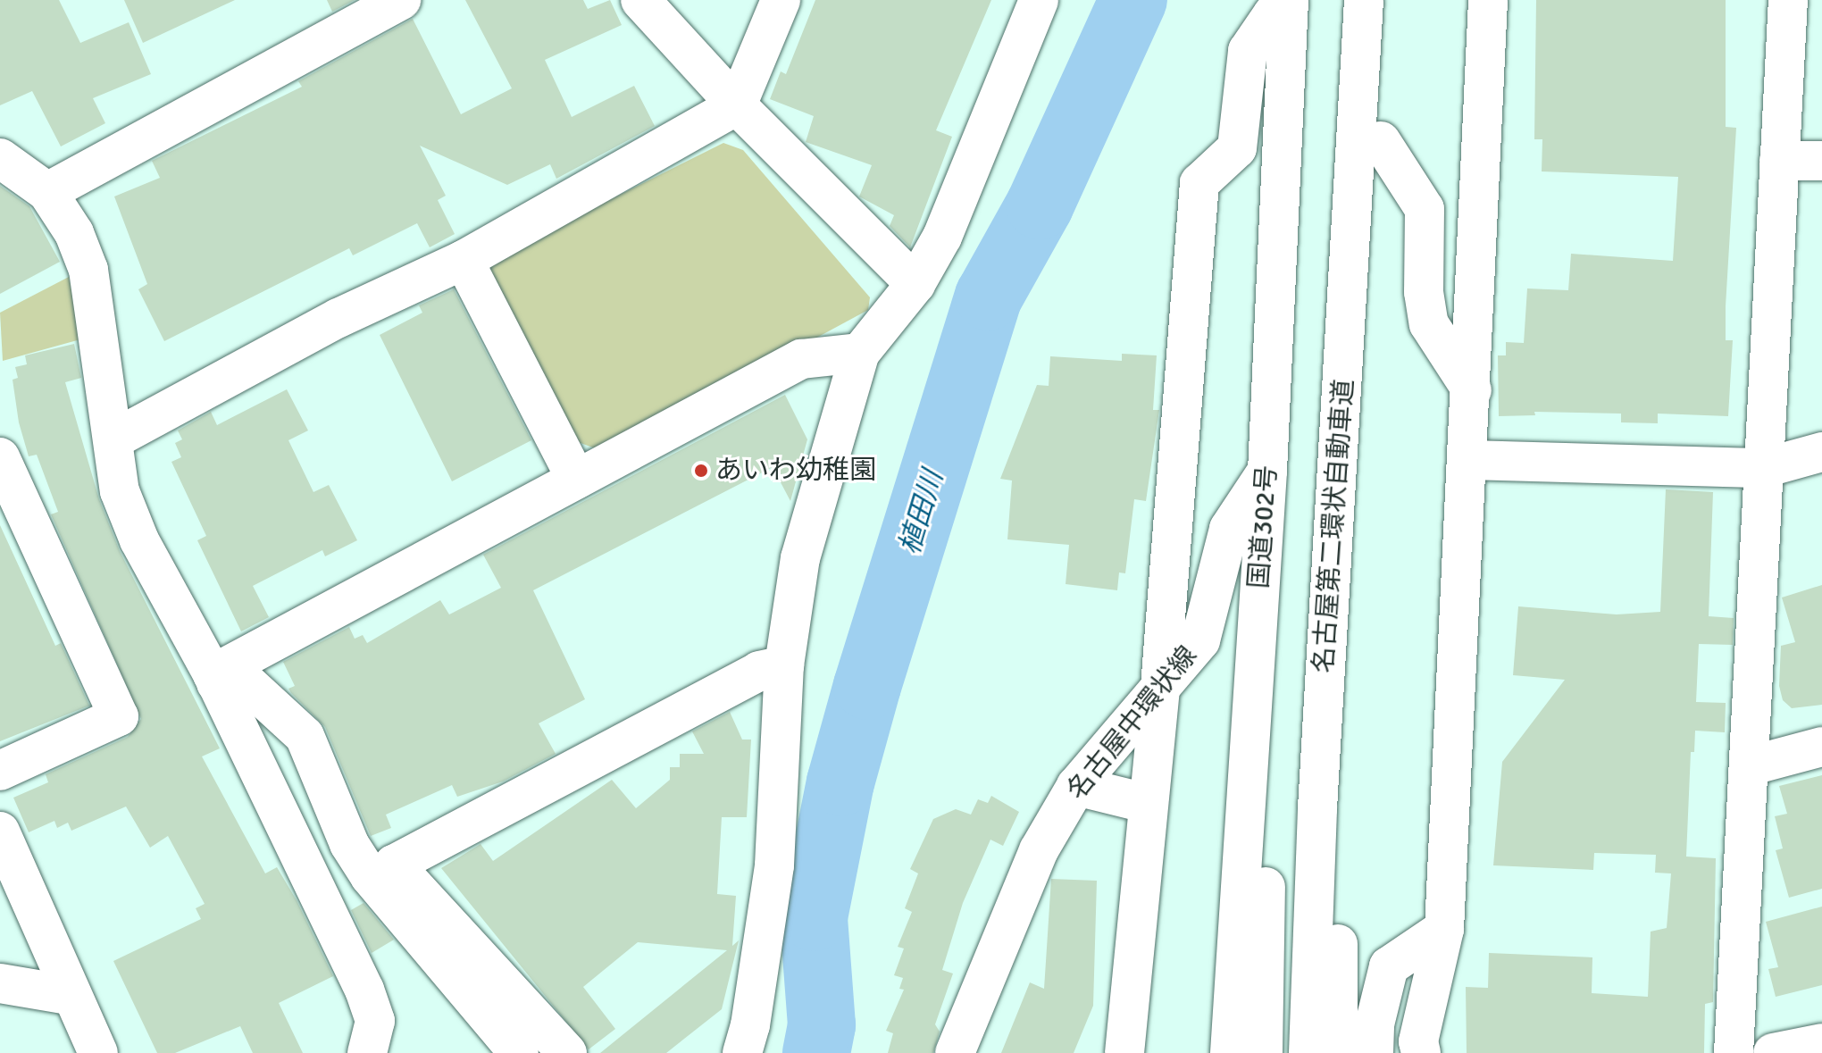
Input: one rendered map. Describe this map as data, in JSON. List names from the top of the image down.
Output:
{
  "streets": {
    "main road": ["名古屋第二環状自動車道", "国道302号", "名古屋中環状線"]
  },
  "crossings": [
    ["名古屋第二環状自動車道", "国道302号"],
    ["国道302号", "名古屋中環状線"]
  ],
  "water": ["植田川"],
  "places": ["あいわ幼稚園"]
}
